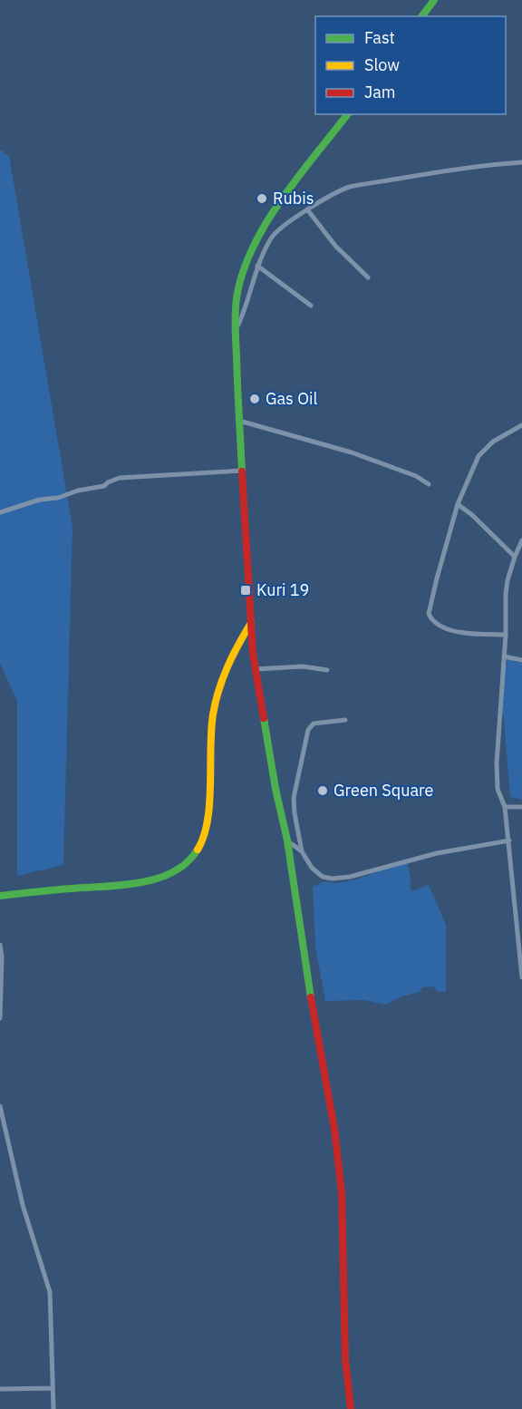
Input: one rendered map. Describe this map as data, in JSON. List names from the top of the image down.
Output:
{
  "places": {
    "other": ["Rubis", "Gas Oil", "Green Square"],
    "transit": ["Kuri 19"]
  },
  "legend": ["Fast", "Slow", "Jam"]
}
